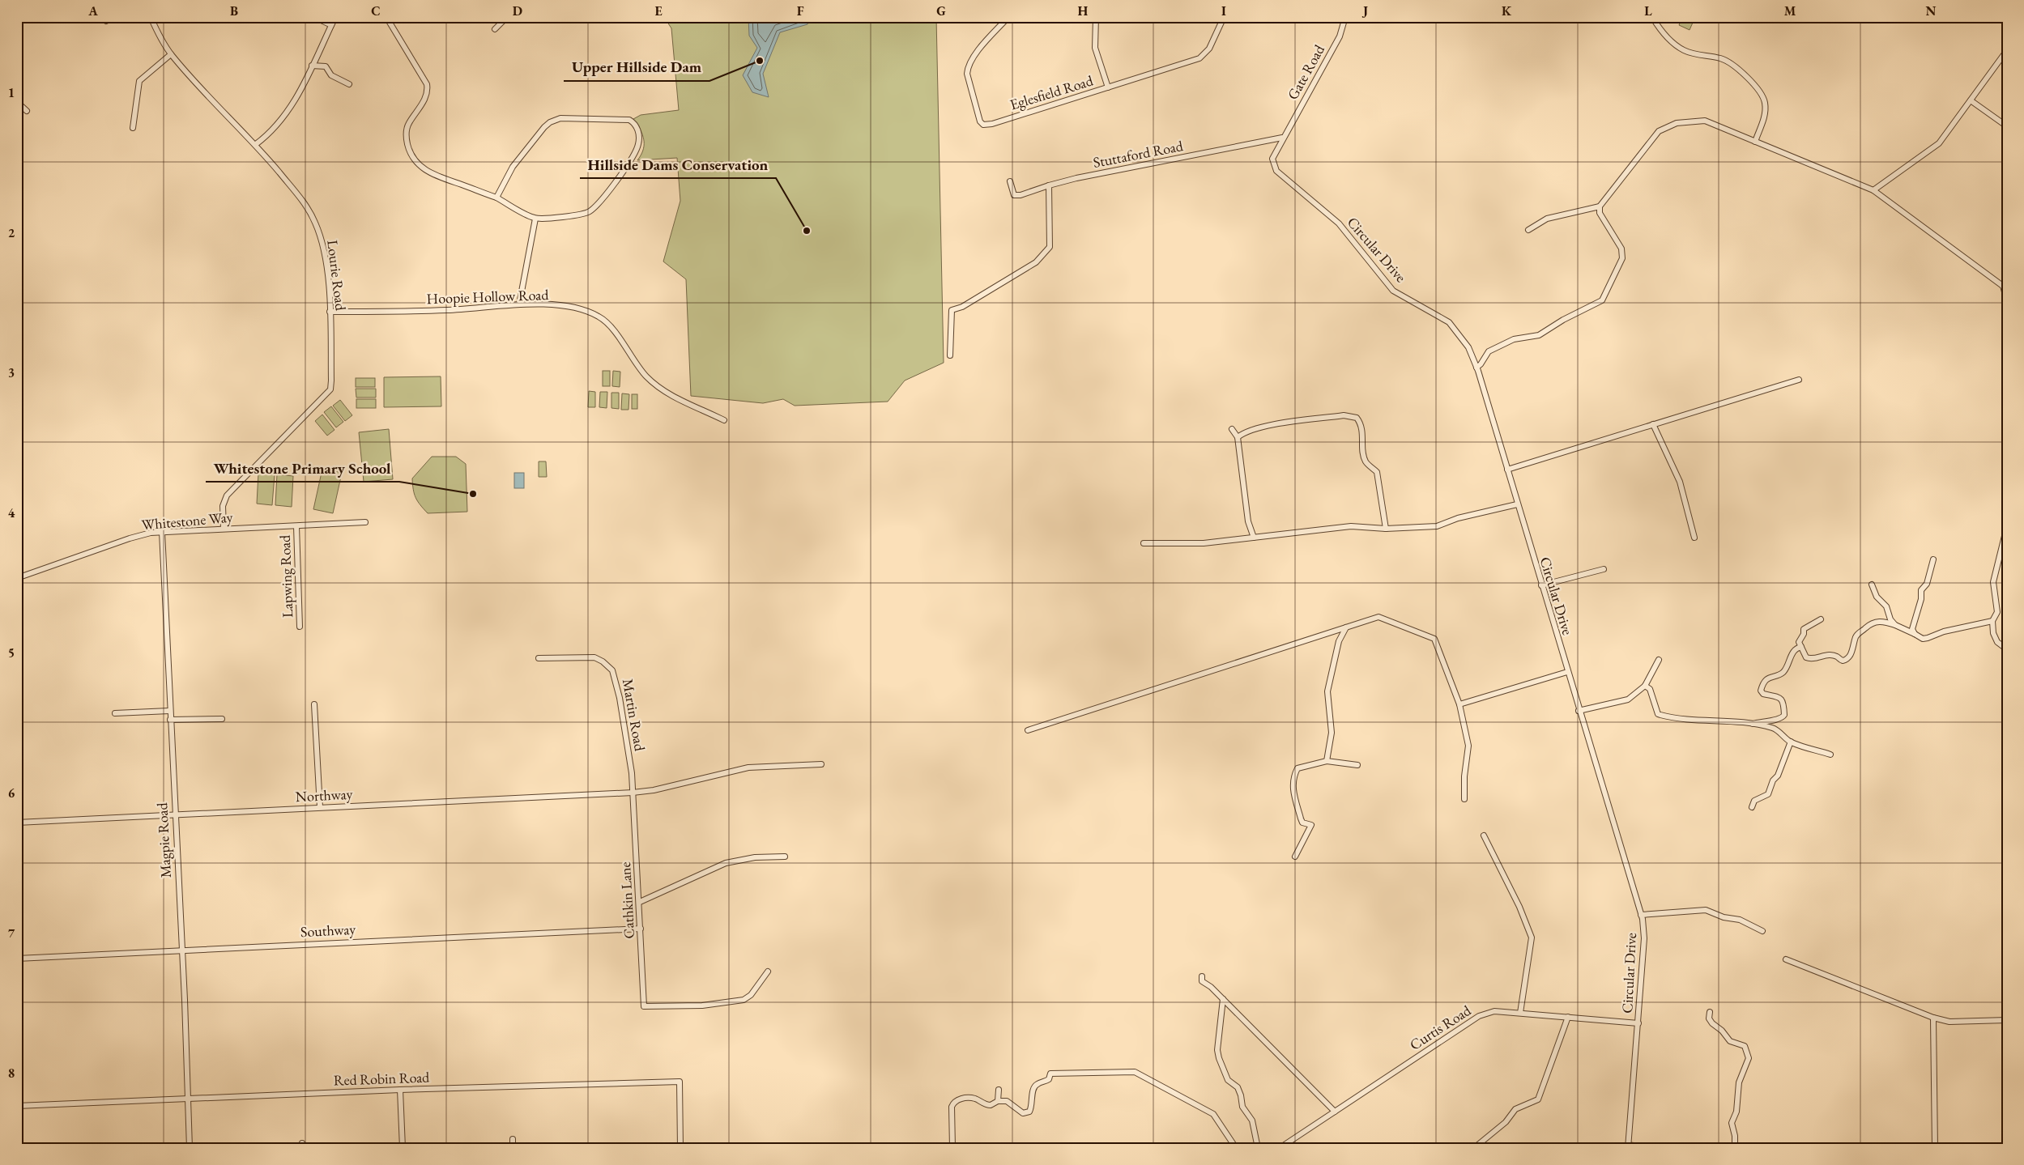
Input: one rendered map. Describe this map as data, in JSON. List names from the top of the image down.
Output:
{
  "streets": {
    "street": [
      "Gate Road",
      "Eglesfield Road",
      "Stuttaford Road",
      "Circular Drive",
      "Lourie Road",
      "Hoopie Hollow Road",
      "Whitestone Way",
      "Lapwing Road",
      "Martin Road",
      "Northway",
      "Magpie Road",
      "Cathkin Lane",
      "Southway",
      "Curtis Road",
      "Red Robin Road"
    ]
  },
  "crossings": [
    ["Gate Road", "Stuttaford Road"],
    ["Gate Road", "Circular Drive"],
    ["Stuttaford Road", "Circular Drive"],
    ["Circular Drive", "Curtis Road"],
    ["Lourie Road", "Hoopie Hollow Road"],
    ["Lourie Road", "Whitestone Way"],
    ["Whitestone Way", "Lapwing Road"],
    ["Whitestone Way", "Magpie Road"],
    ["Martin Road", "Northway"],
    ["Martin Road", "Cathkin Lane"],
    ["Northway", "Magpie Road"],
    ["Northway", "Cathkin Lane"],
    ["Magpie Road", "Southway"],
    ["Magpie Road", "Red Robin Road"],
    ["Cathkin Lane", "Southway"]
  ],
  "places": ["Upper Hillside Dam", "Hillside Dams Conservation", "Whitestone Primary School"],
  "grid": {
    "columns": [
      "A",
      "B",
      "C",
      "D",
      "E",
      "F",
      "G",
      "H",
      "I",
      "J",
      "K",
      "L",
      "M",
      "N"
    ],
    "rows": [
      "1",
      "2",
      "3",
      "4",
      "5",
      "6",
      "7",
      "8"
    ]
  }
}
